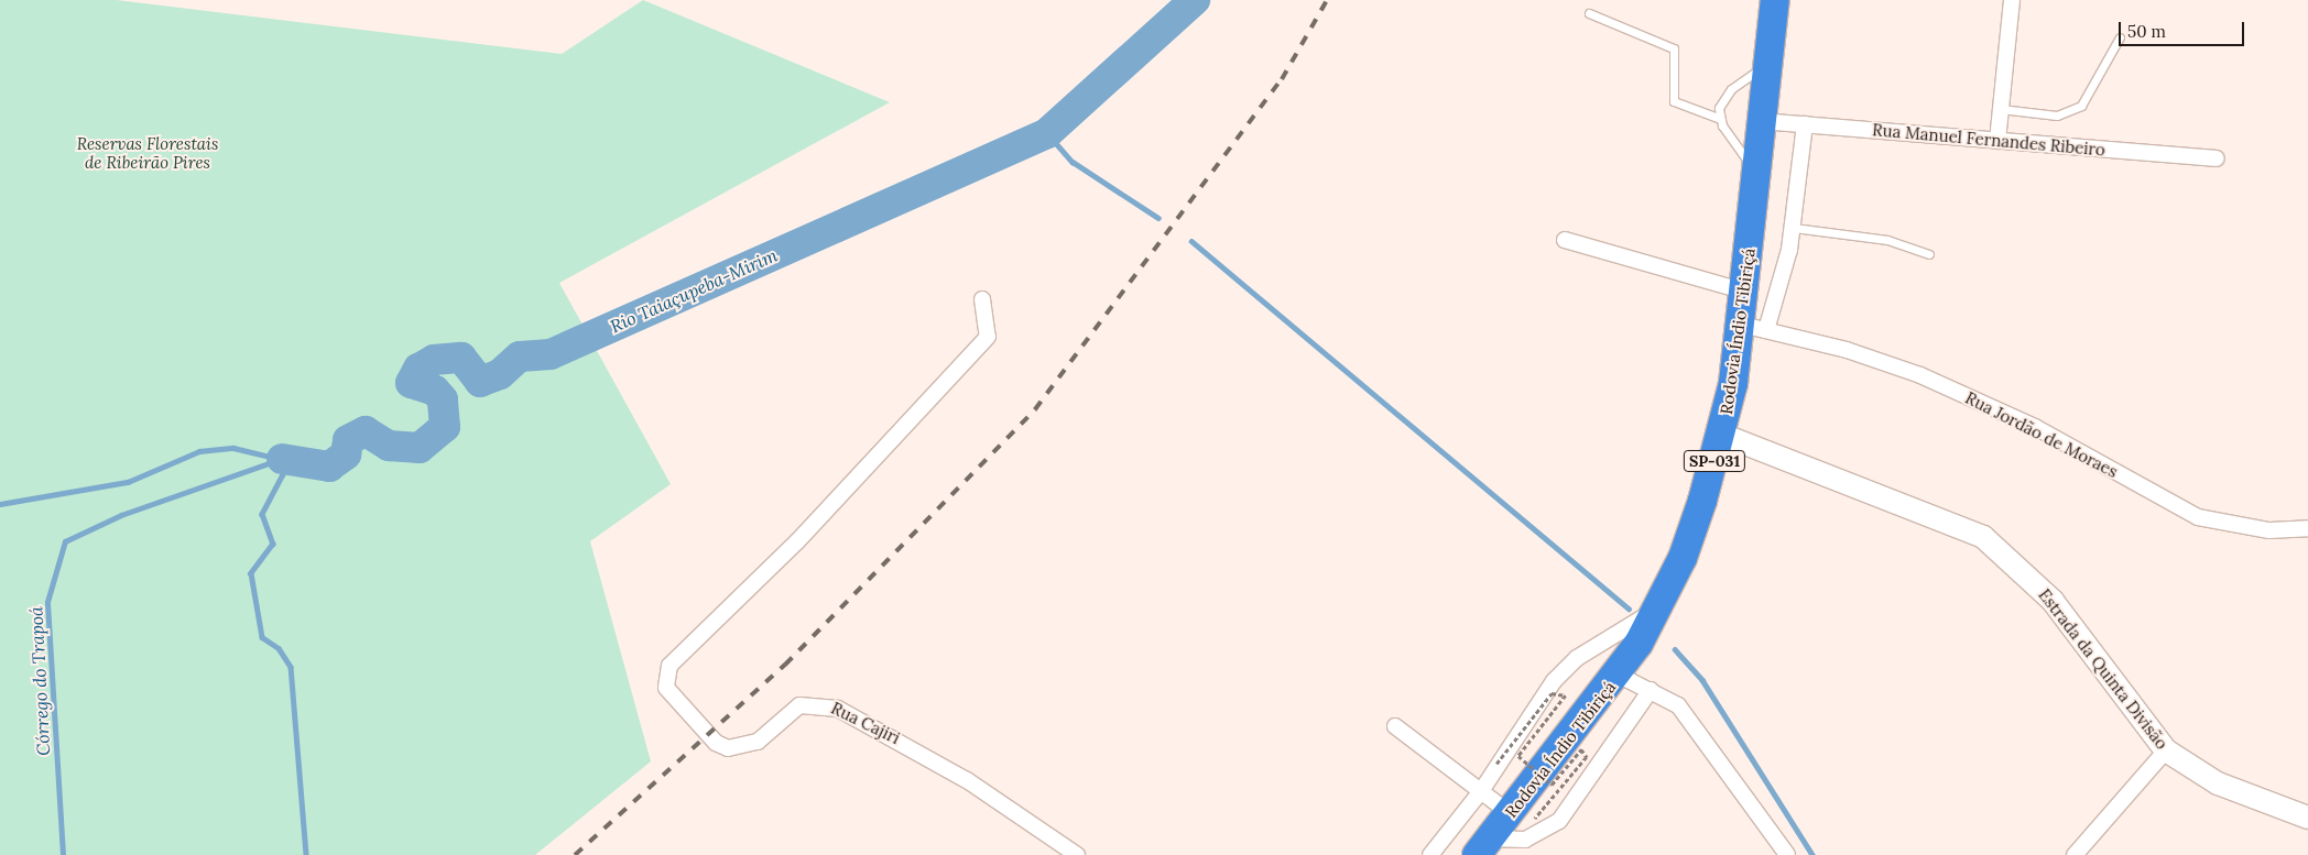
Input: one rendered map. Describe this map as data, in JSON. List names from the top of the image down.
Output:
{
  "streets": {
    "highway": ["Rodovia Índio Tibiriçá", "SP-031"],
    "street": [
      "Rua Manuel Fernandes Ribeiro",
      "Rua Jordão de Moraes",
      "Estrada da Quinta Divisão",
      "Rua Cajiri"
    ]
  },
  "crossings": [
    ["Rua Manuel Fernandes Ribeiro", "Rodovia Índio Tibiriçá"],
    ["Rodovia Índio Tibiriçá", "Rua Jordão de Moraes"],
    ["Rodovia Índio Tibiriçá", "Estrada da Quinta Divisão"]
  ],
  "water": ["Rio Taiaçupeba-Mirim", "Córrego do Trapoá"],
  "parks": ["Reservas Florestais de Ribeirão Pires"],
  "scale_bar": "50 m"
}
